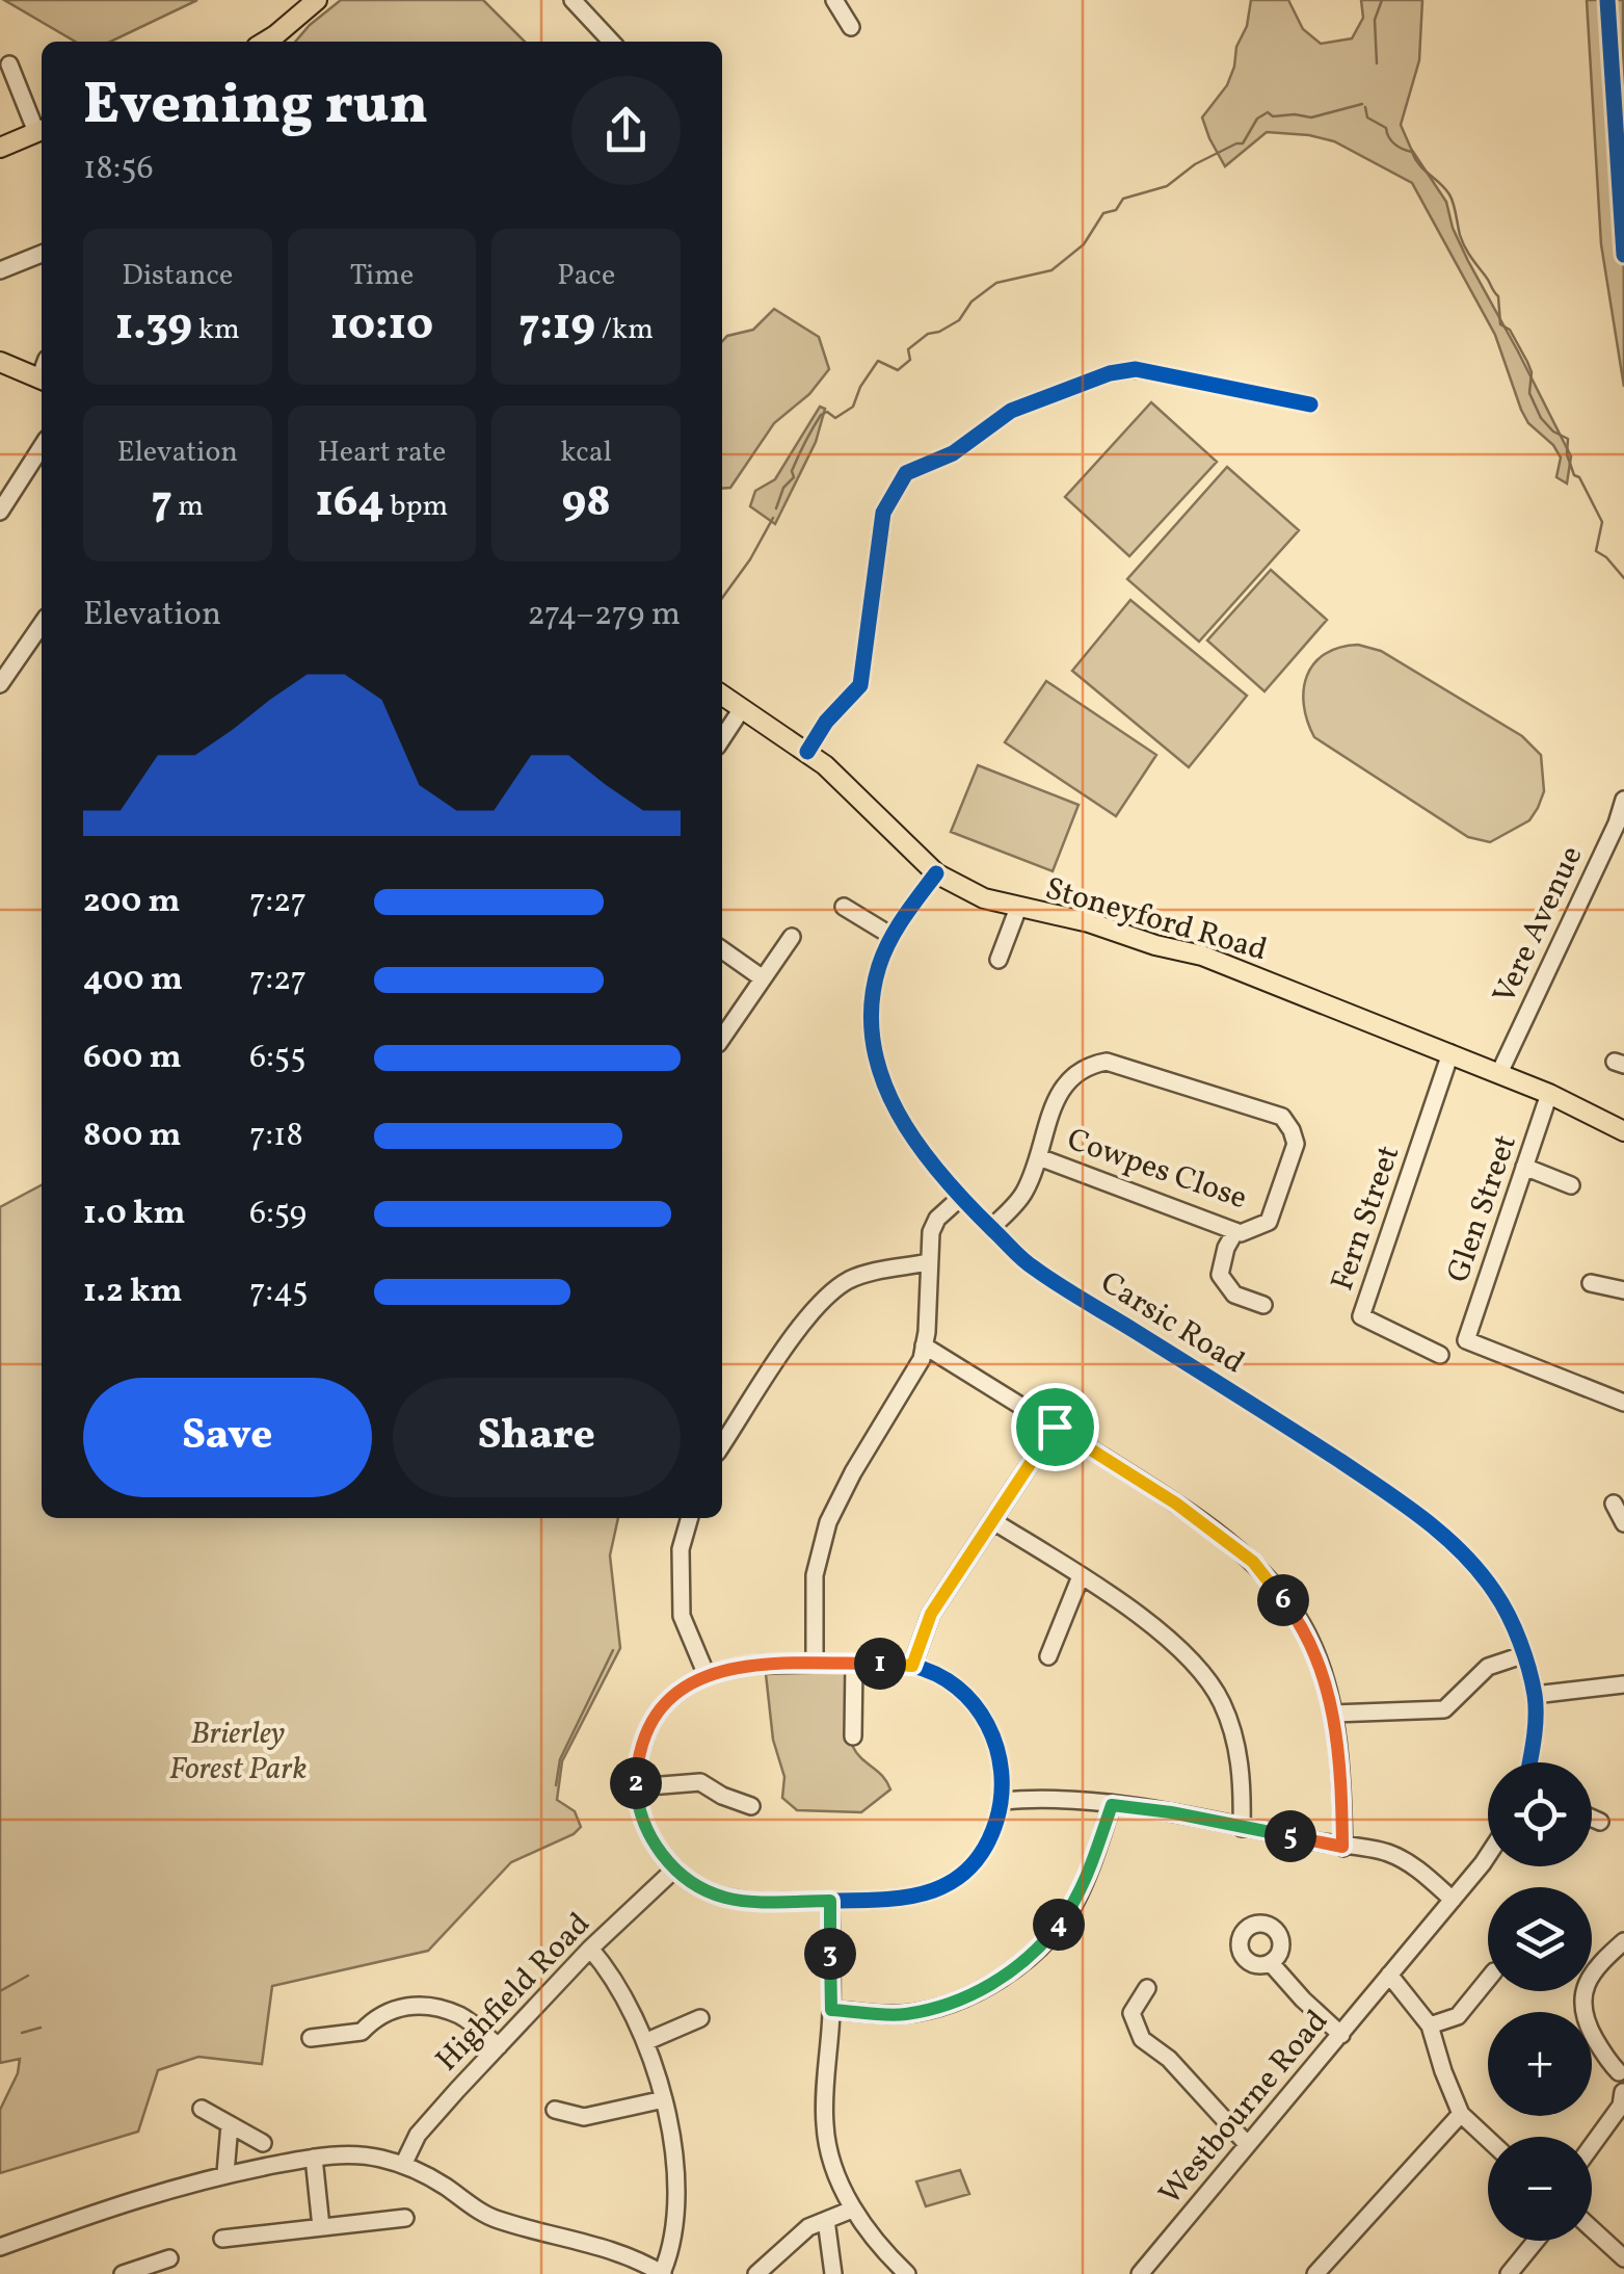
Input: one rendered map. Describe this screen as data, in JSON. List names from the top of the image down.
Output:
{
  "streets": {
    "main road": ["Stoneyford Road"],
    "street": [
      "Vere Avenue",
      "Cowpes Close",
      "Glen Street",
      "Fern Street",
      "Carsic Road",
      "Highfield Road",
      "Westbourne Road"
    ]
  },
  "crossings": [
    ["Stoneyford Road", "Vere Avenue"],
    ["Stoneyford Road", "Glen Street"],
    ["Stoneyford Road", "Fern Street"],
    ["Stoneyford Road", "Carsic Road"],
    ["Cowpes Close", "Carsic Road"]
  ],
  "parks": ["Brierley Forest Park"],
  "page": {
    "heading": ["Evening run", "18:56"],
    "stats": [
      ["Distance", "1.39 km"],
      ["Time", "10:10"],
      ["Pace", "7:19 /km"],
      ["Elevation", "7 m"],
      ["Heart rate", "164 bpm"],
      ["kcal", "98"]
    ],
    "chart": ["Elevation", "274–279 m"],
    "list": [
      {
        "name": "200 m",
        "note": "7:27"
      },
      {
        "name": "400 m",
        "note": "7:27"
      },
      {
        "name": "600 m",
        "note": "6:55"
      },
      {
        "name": "800 m",
        "note": "7:18"
      },
      {
        "name": "1.0 km",
        "note": "6:59"
      },
      {
        "name": "1.2 km",
        "note": "7:45"
      }
    ],
    "buttons": ["Save", "Share"],
    "pins": [
      "6",
      "1",
      "2",
      "5",
      "4",
      "3"
    ],
    "map_buttons": ["+", "−"]
  }
}
